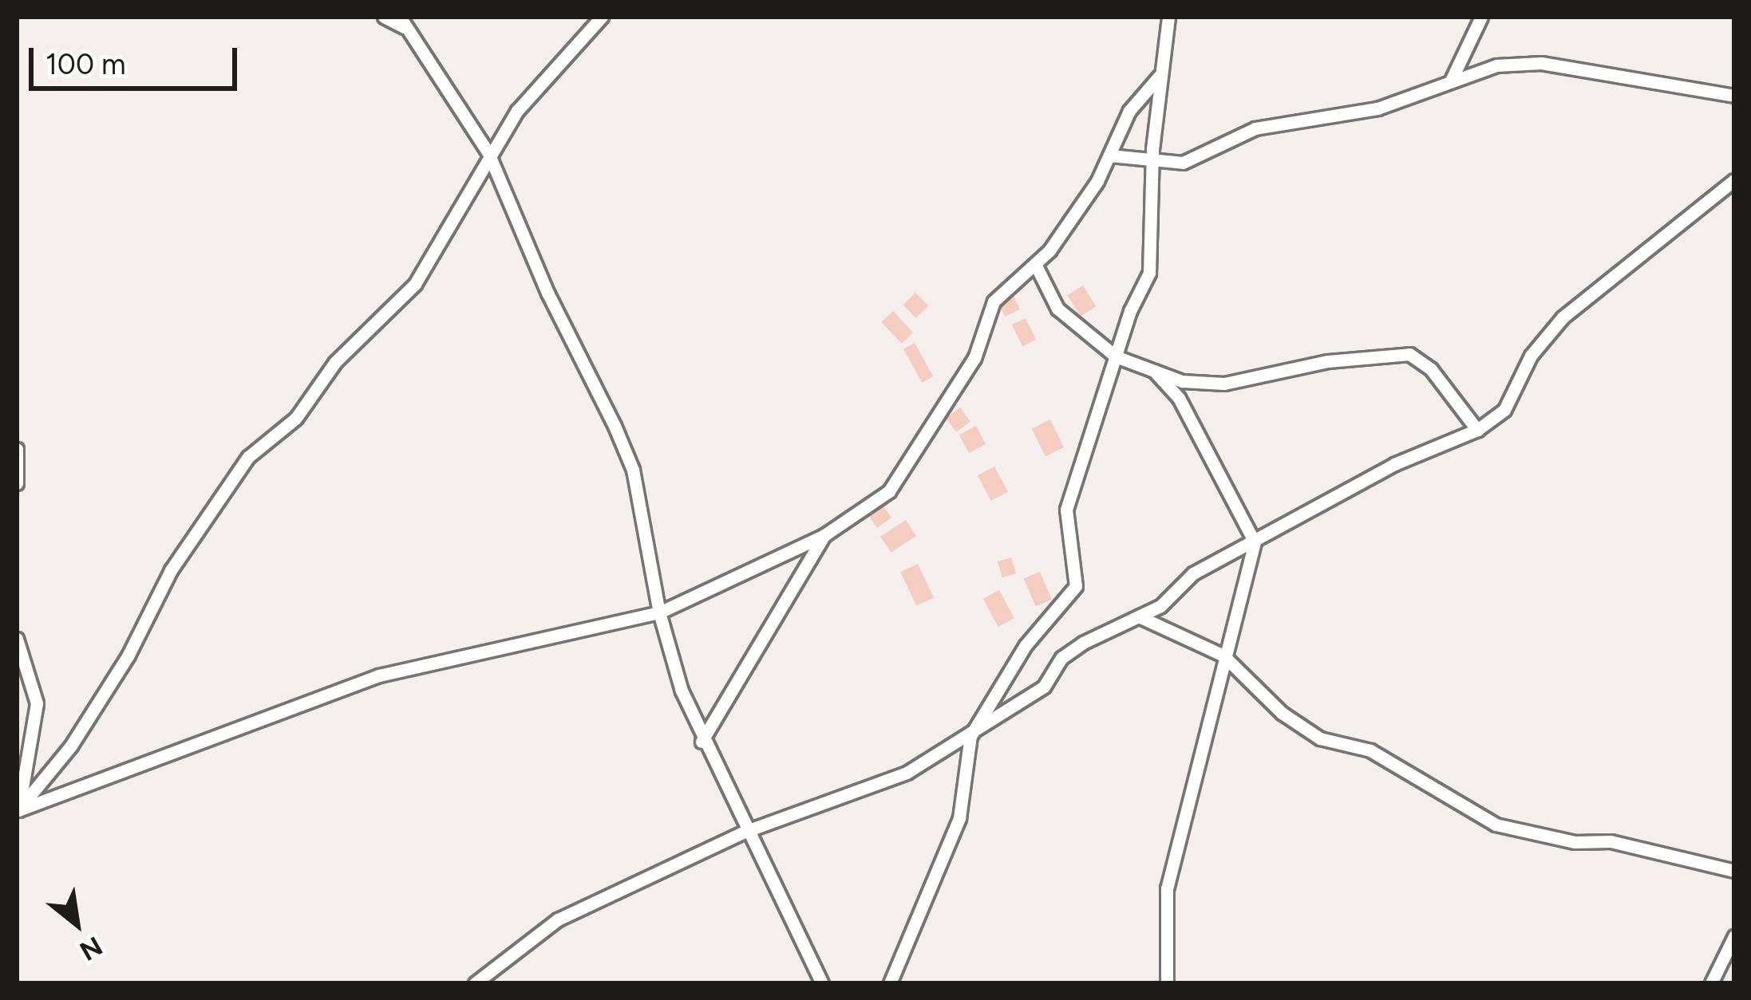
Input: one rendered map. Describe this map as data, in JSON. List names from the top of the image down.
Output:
{
  "scale_bar": "100 m",
  "north": "bottom right"
}
